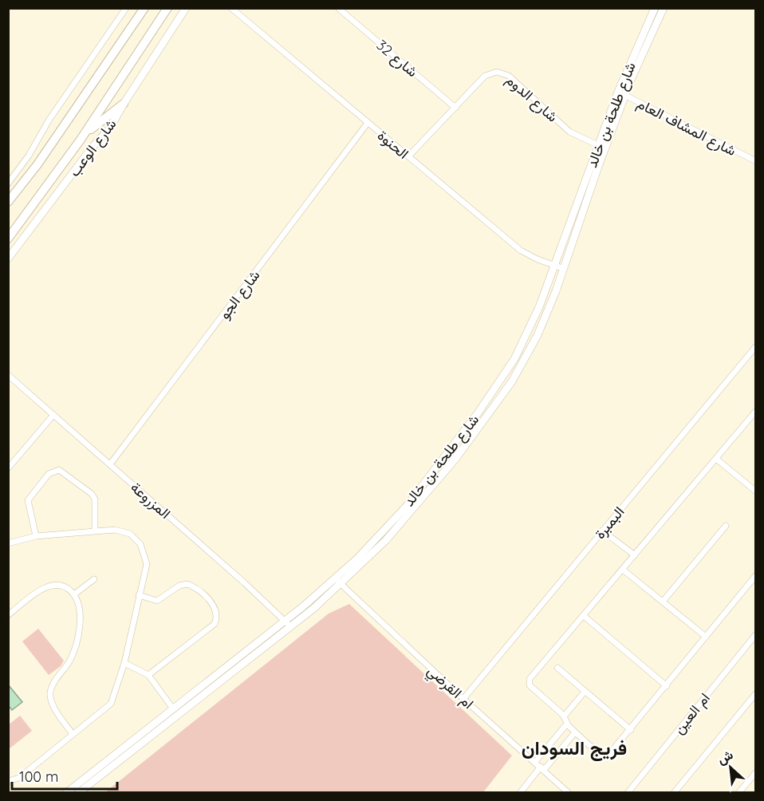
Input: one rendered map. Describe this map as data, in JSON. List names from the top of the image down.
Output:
{
  "streets": {
    "main road": ["شارع الوعب"],
    "street": [
      "شارع 32",
      "شارع الدوم",
      "شارع طلحة بن خالد",
      "شارع المشاف العام",
      "الحنوة",
      "شارع الجو",
      "المزروعة",
      "البمبرة",
      "ام القرضي",
      "ام العين"
    ]
  },
  "crossings": [
    ["شارع 32", "شارع الدوم"],
    ["شارع الدوم", "شارع طلحة بن خالد"],
    ["شارع الدوم", "الحنوة"],
    ["شارع طلحة بن خالد", "شارع المشاف العام"],
    ["شارع طلحة بن خالد", "الحنوة"],
    ["شارع طلحة بن خالد", "المزروعة"],
    ["شارع طلحة بن خالد", "ام القرضي"],
    ["الحنوة", "شارع الجو"],
    ["شارع الجو", "المزروعة"],
    ["البمبرة", "ام القرضي"]
  ],
  "districts": ["فريج السودان"],
  "scale_bar": "100 m",
  "north": "top left"
}
